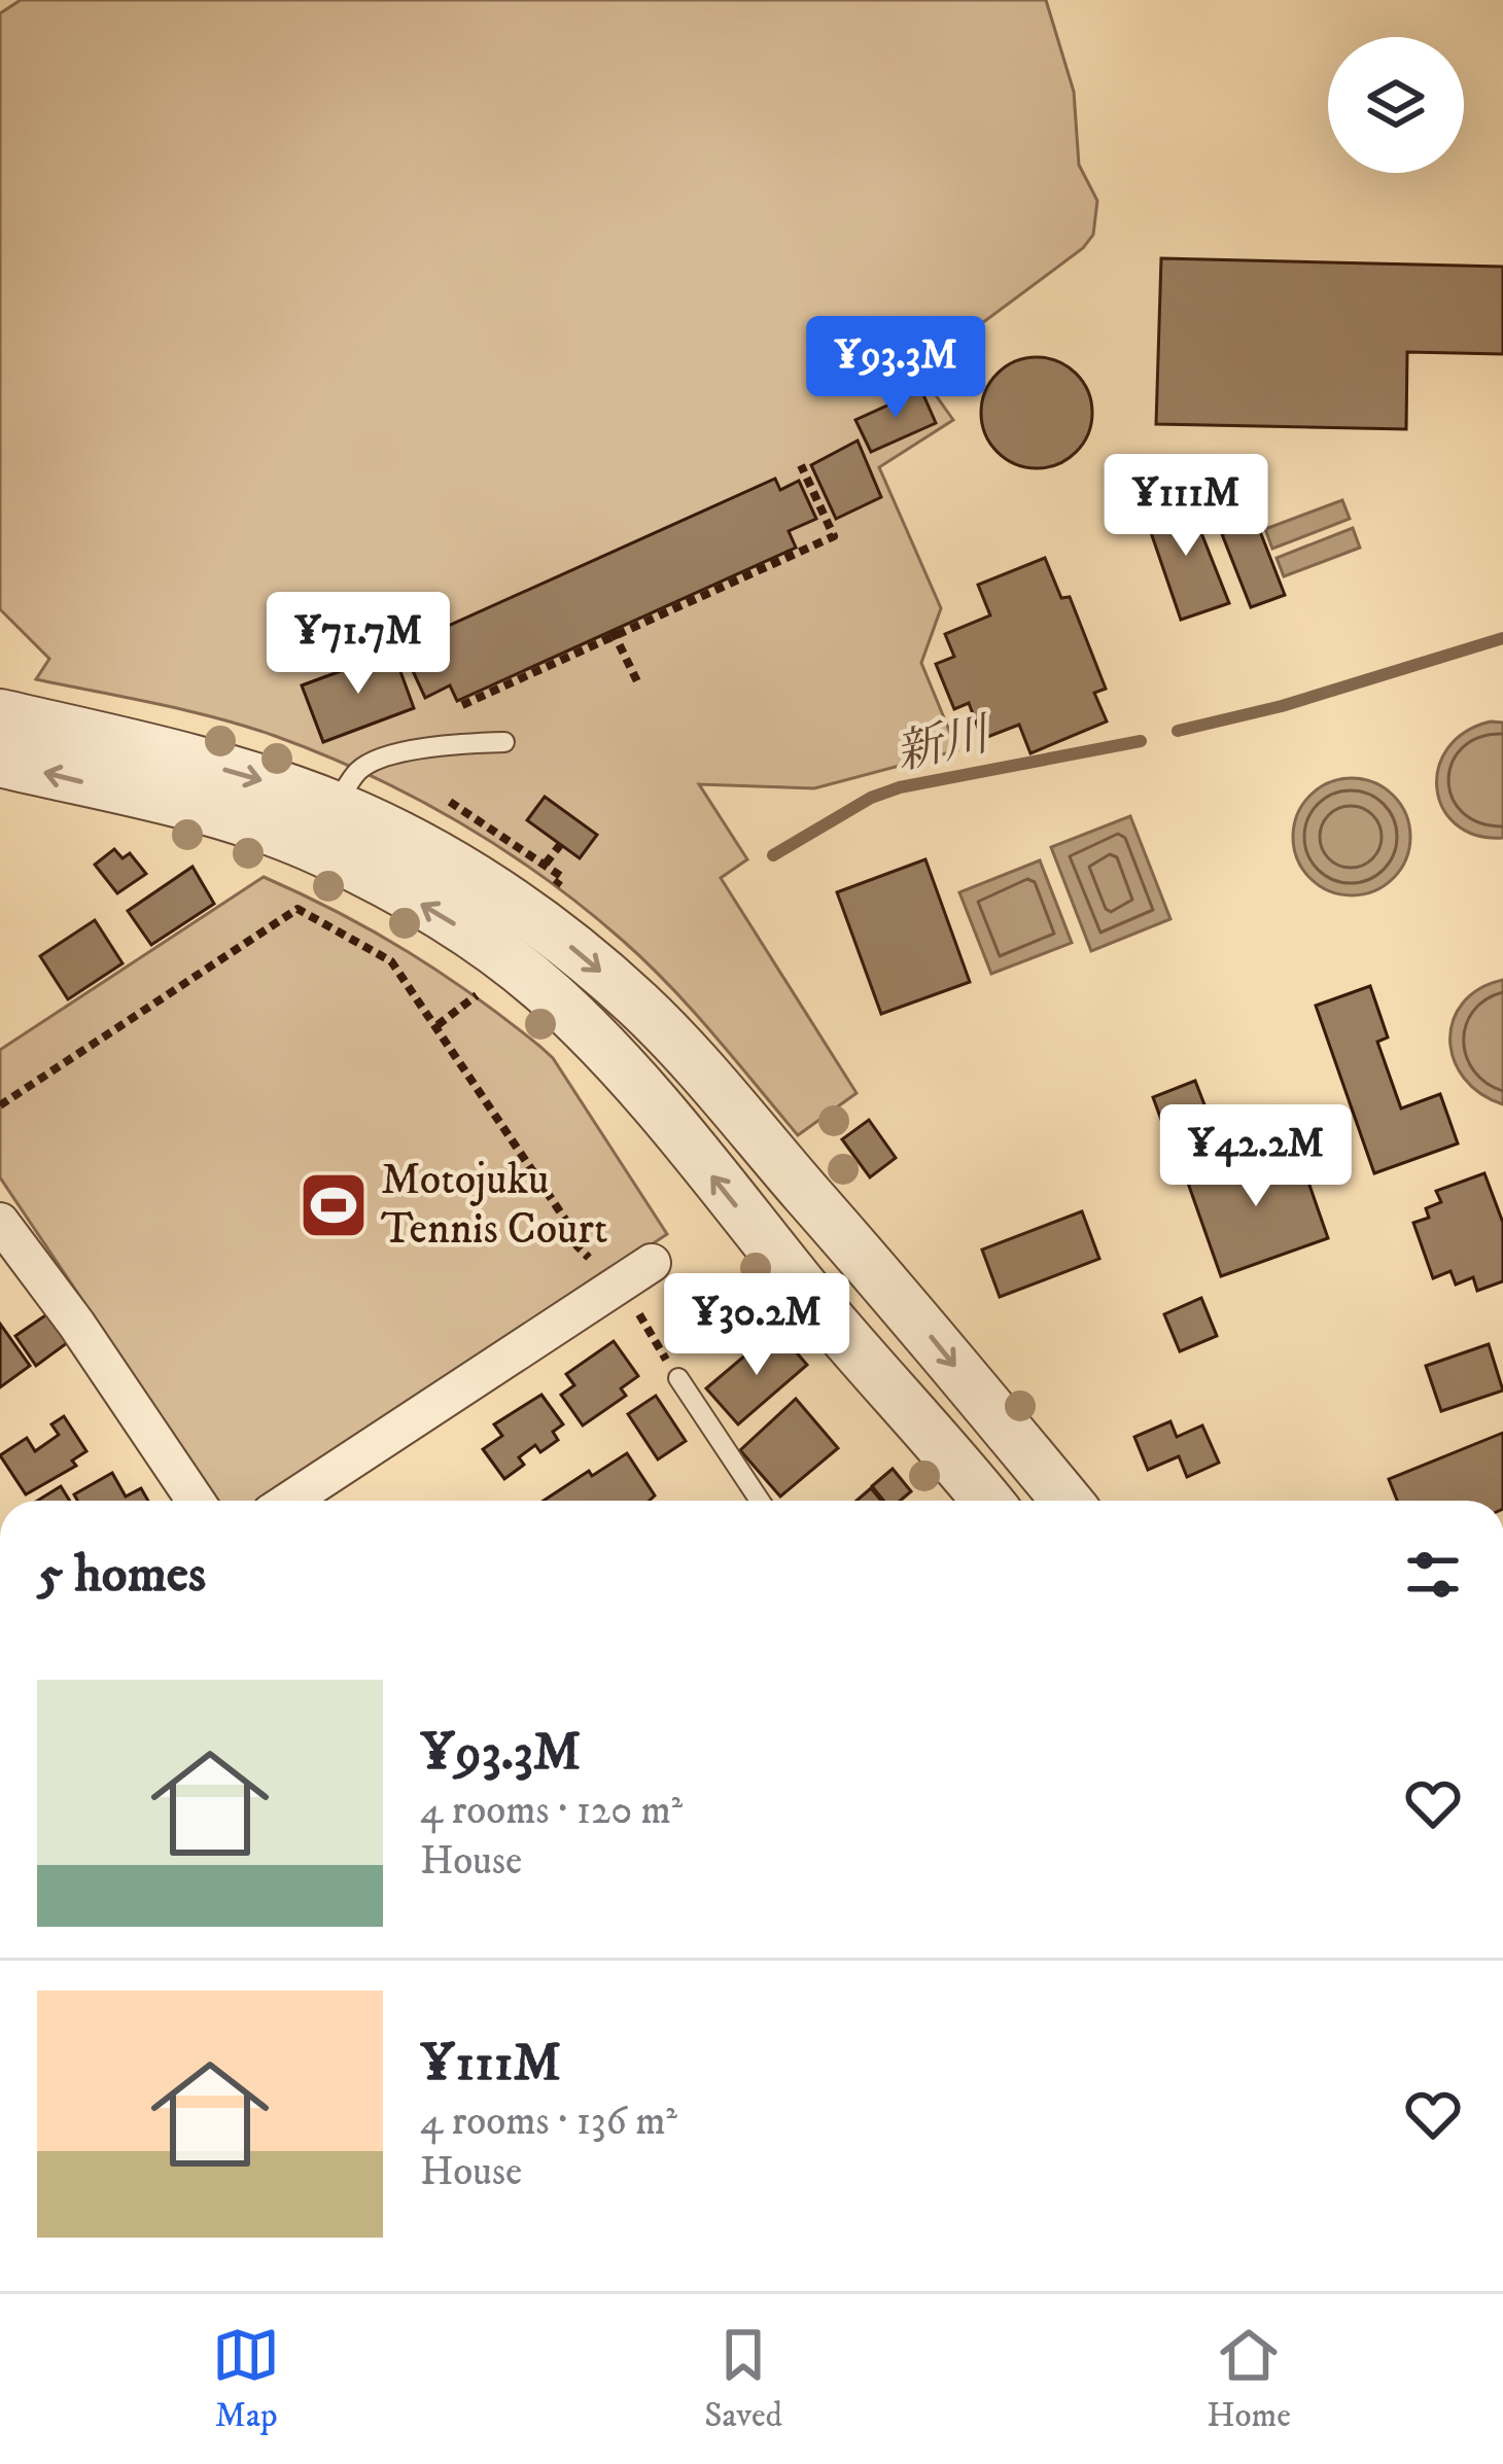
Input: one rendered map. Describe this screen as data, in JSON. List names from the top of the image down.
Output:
{
  "water": ["新川"],
  "places": {
    "sports": ["Motojuku Tennis Court"]
  },
  "page": {
    "price": [
      "¥93.3M",
      "¥111M",
      "¥71.7M",
      "¥42.2M",
      "¥30.2M"
    ],
    "heading": "5 homes",
    "list": [
      {
        "name": "¥93.3M",
        "note": "4 rooms · 120 m² · House"
      },
      {
        "name": "¥111M",
        "note": "4 rooms · 136 m² · House"
      }
    ],
    "tabs": ["Map", "Saved", "Home"]
  }
}
